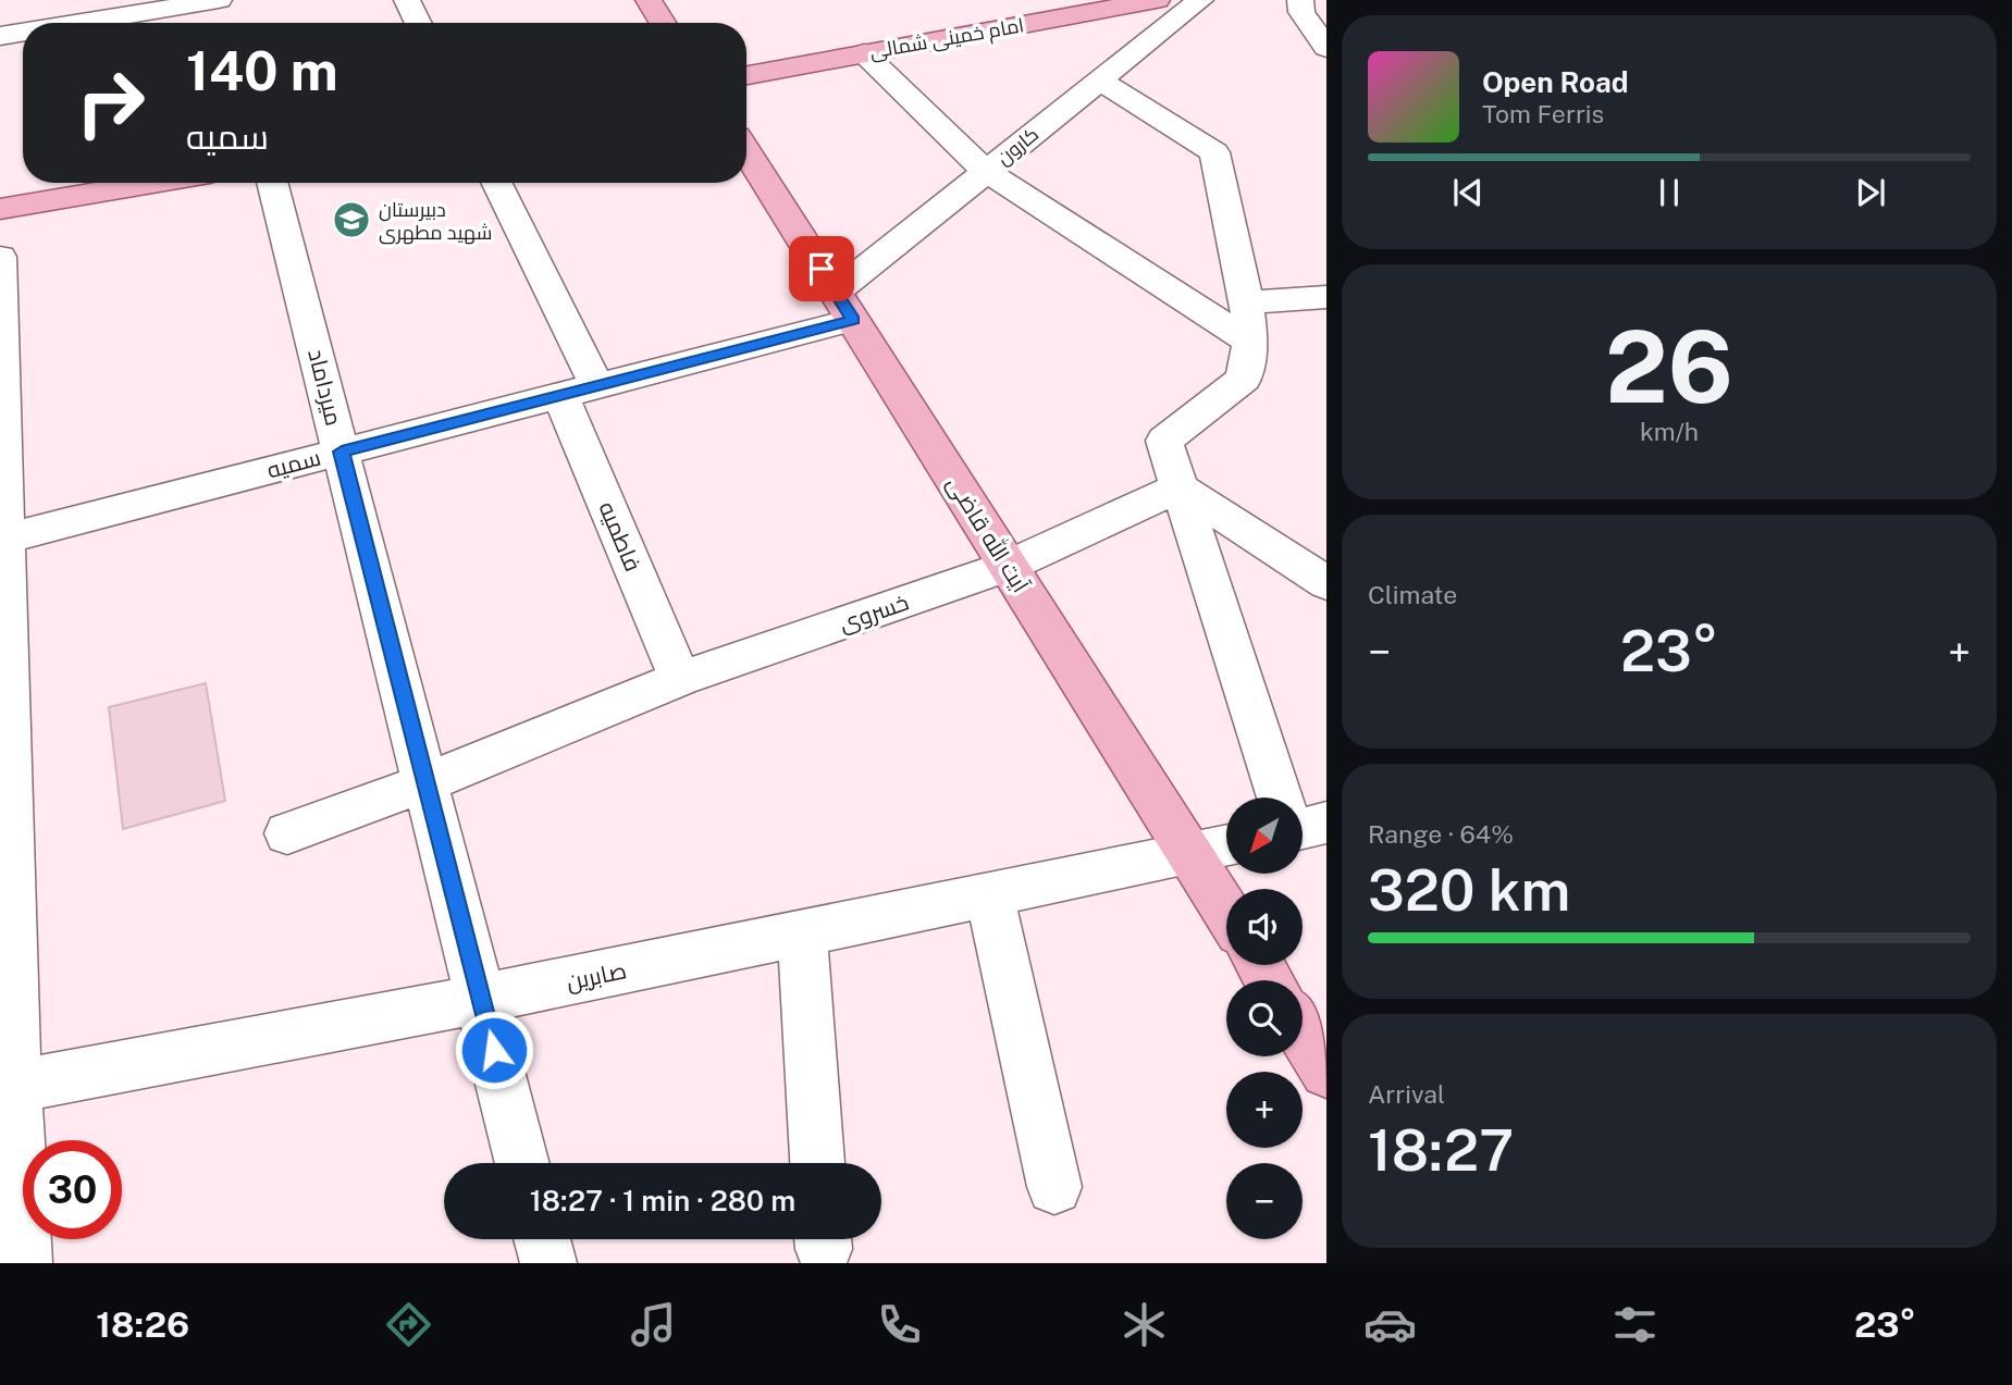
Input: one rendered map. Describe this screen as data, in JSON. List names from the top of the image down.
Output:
{
  "streets": {
    "main road": ["امام خمینی شمالی", "آیت الله قاضی"],
    "street": [
      "کارون",
      "میرداماد",
      "سمیه",
      "فاطمیه",
      "خسروی",
      "صابرین"
    ]
  },
  "crossings": [
    ["کارون", "سمیه"],
    ["کارون", "آیت الله قاضی"],
    ["میرداماد", "سمیه"],
    ["میرداماد", "خسروی"],
    ["میرداماد", "صابرین"],
    ["سمیه", "آیت الله قاضی"],
    ["سمیه", "فاطمیه"],
    ["آیت الله قاضی", "خسروی"],
    ["آیت الله قاضی", "صابرین"],
    ["فاطمیه", "خسروی"]
  ],
  "places": {
    "school or university": ["دبیرستان شهید مطهری"]
  },
  "north": "bottom left",
  "page": {
    "turn": ["140 m", "سمیه"],
    "song": ["Open Road", "Tom Ferris"],
    "tile": [
      ["26", "km/h"],
      "Climate",
      ["Range · 64%", "320 km"],
      ["Arrival", "18:27"]
    ],
    "heat": ["−", "23°", "+"],
    "map_buttons": ["+", "−"],
    "limit": "30",
    "trip": "18:27 · 1 min · 280 m",
    "tabs": ["18:26", "23°"]
  }
}
